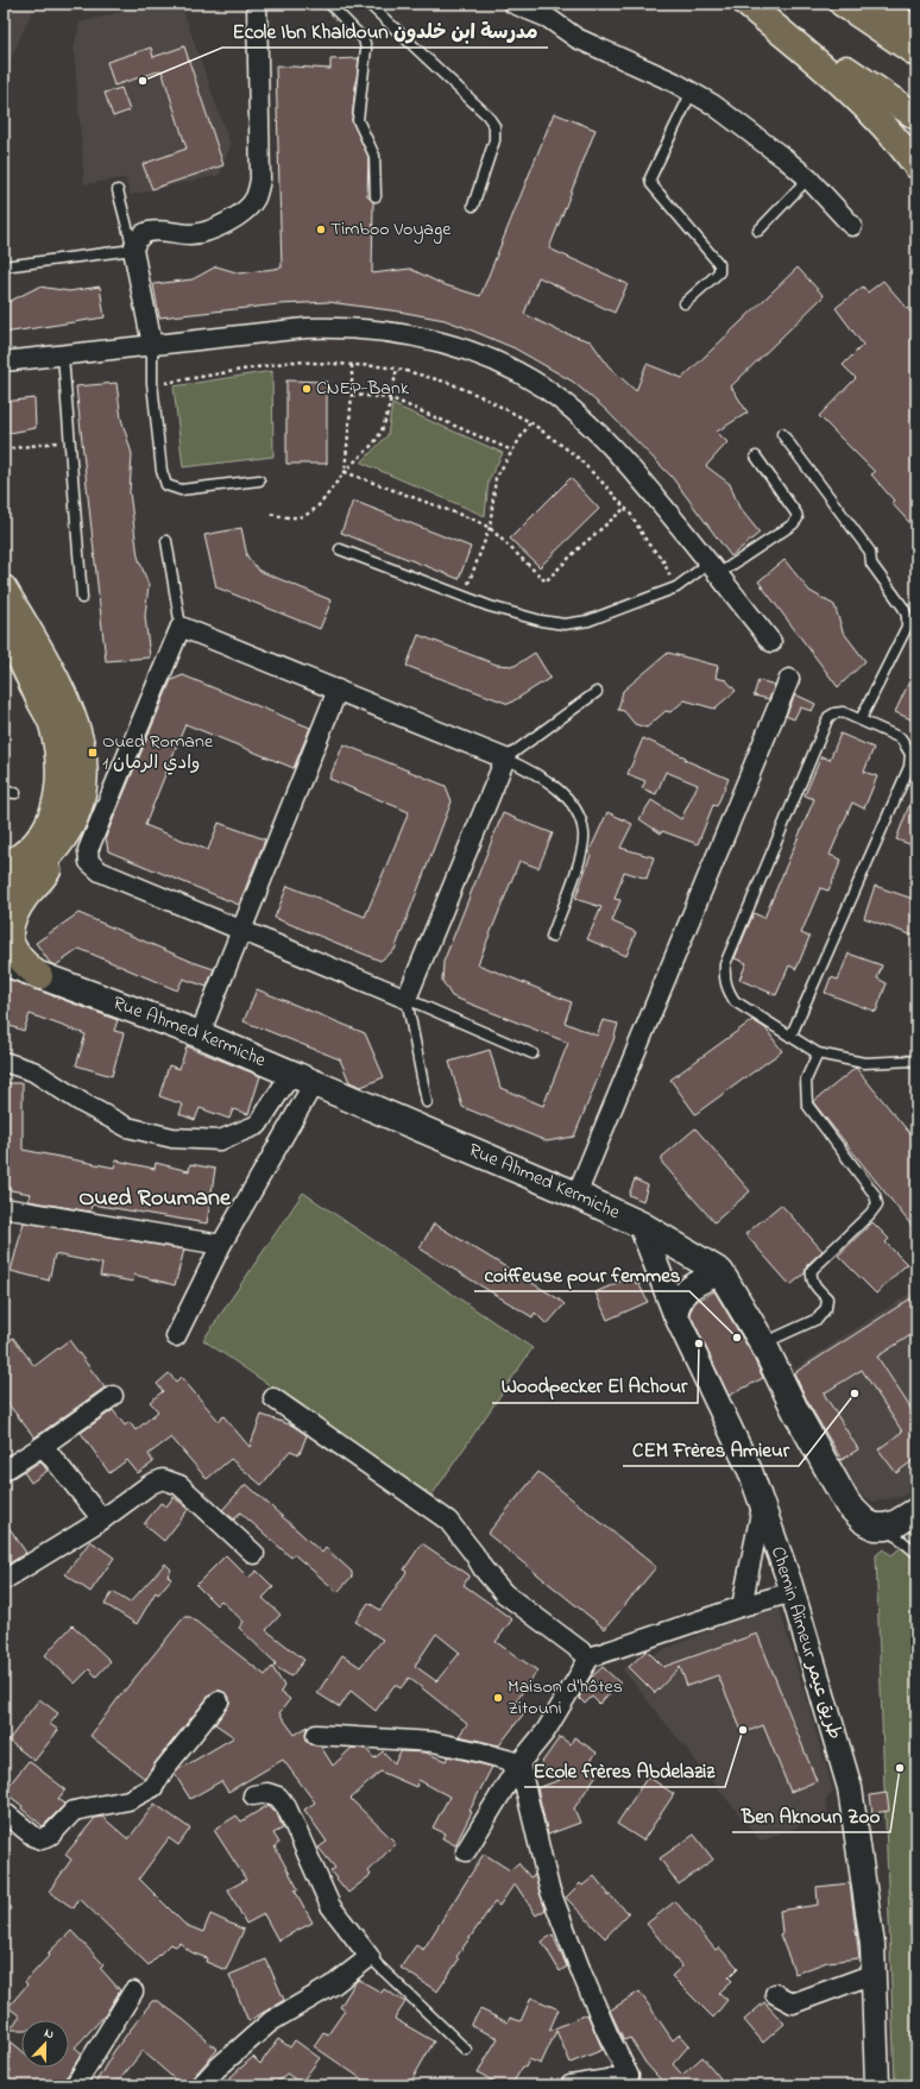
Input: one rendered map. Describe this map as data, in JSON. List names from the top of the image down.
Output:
{
  "streets": {
    "main road": ["Rue Ahmed Kermiche"],
    "street": ["Chemin Aïmeur طريق عيمر"]
  },
  "crossings": [
    ["Rue Ahmed Kermiche", "Chemin Aïmeur طريق عيمر"]
  ],
  "districts": ["Oued Roumane"],
  "places": {
    "other": [
      "Ecole Ibn Khaldoun مدرسة ابن خلدون",
      "Timboo Voyage",
      "CNEP-Bank",
      "coiffeuse pour femmes",
      "Woodpecker El Achour",
      "CEM Frères Amieur",
      "Maison d'hôtes Zitouni",
      "Ecole frères Abdelaziz",
      "Ben Aknoun Zoo"
    ],
    "transit": ["Oued Romane 1 وادي الرمان"]
  },
  "north": "top"
}
